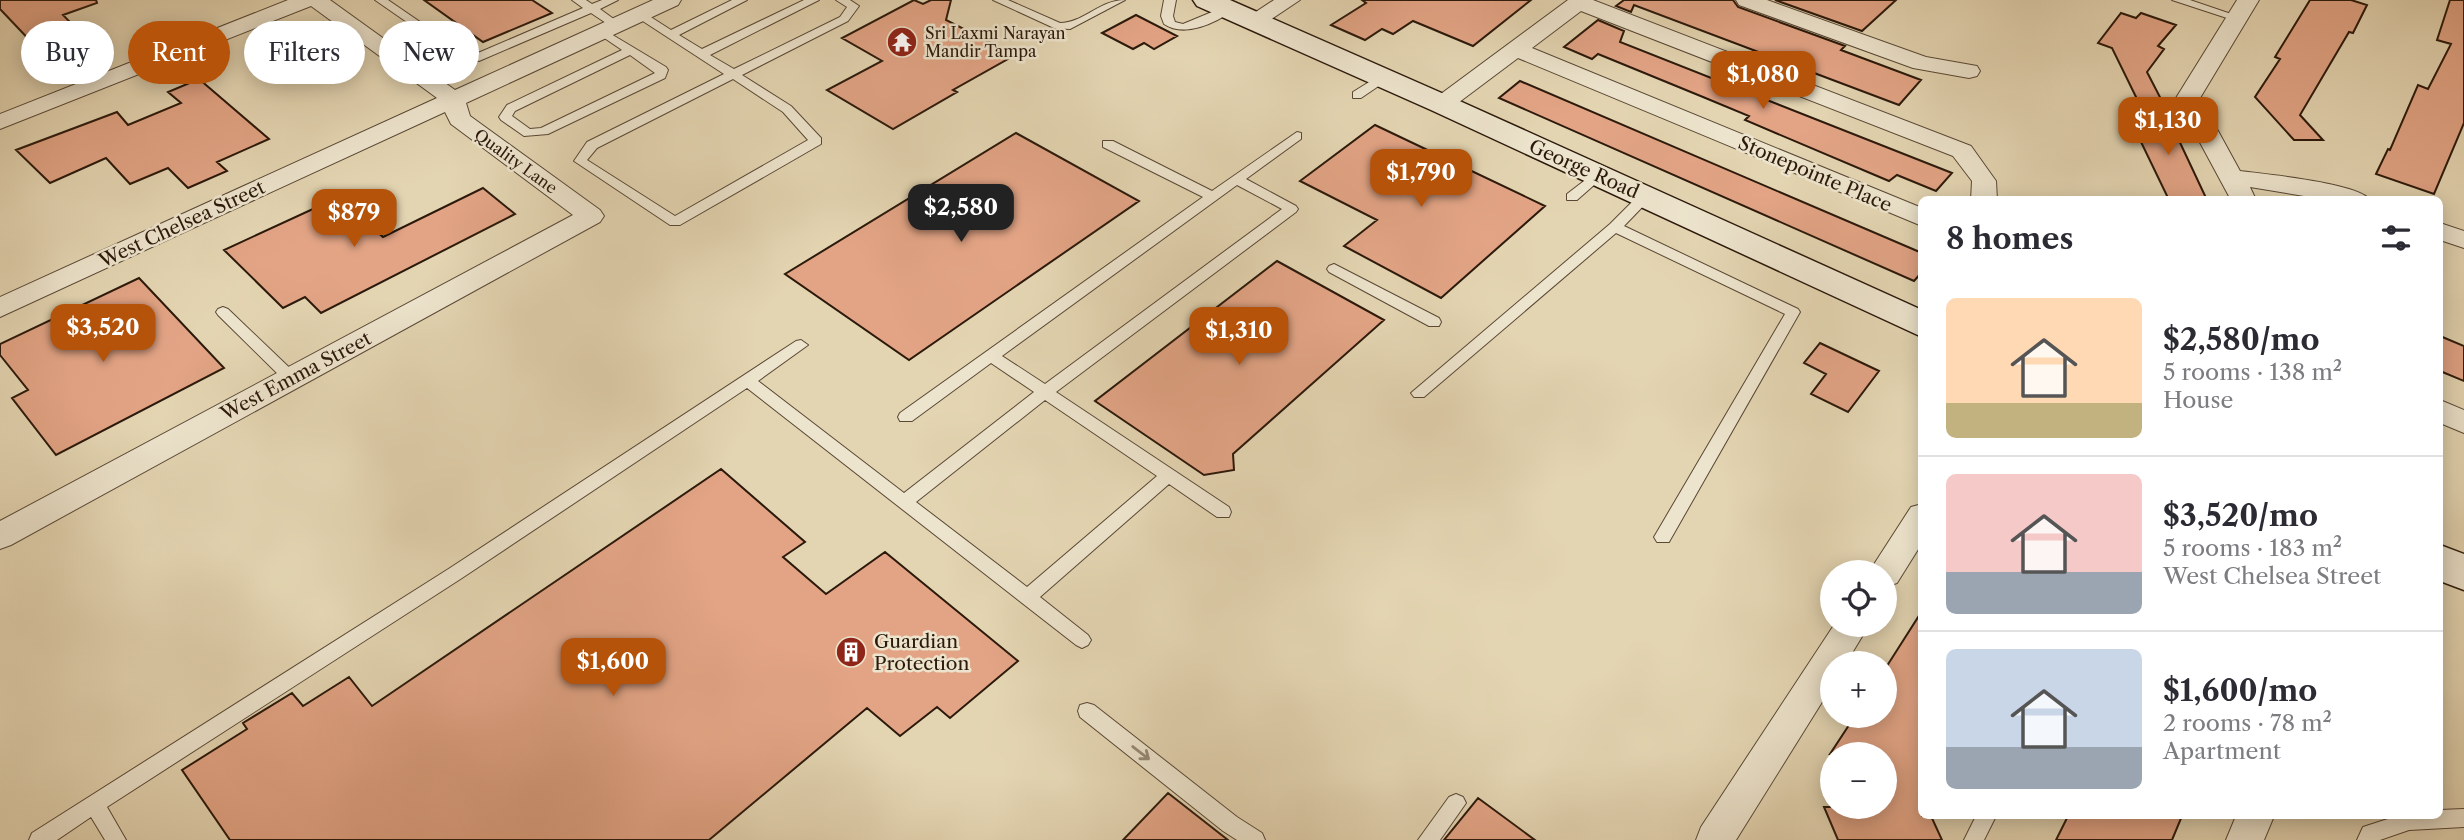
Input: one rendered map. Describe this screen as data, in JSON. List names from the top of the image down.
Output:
{
  "streets": {
    "street": [
      "Quality Lane",
      "George Road",
      "Stonepointe Place",
      "West Chelsea Street",
      "West Emma Street"
    ]
  },
  "crossings": [
    ["Quality Lane", "West Chelsea Street"],
    ["Quality Lane", "West Emma Street"]
  ],
  "places": {
    "temple": ["Sri Laxmi Narayan Mandir Tampa"],
    "building": ["Guardian Protection"]
  },
  "page": {
    "chip": [
      "Buy",
      "Rent",
      "Filters",
      "New"
    ],
    "price": [
      "$1,080",
      "$1,130",
      "$1,790",
      "$2,580",
      "$879",
      "$3,520",
      "$1,310",
      "$1,600"
    ],
    "heading": "8 homes",
    "list": [
      {
        "name": "$2,580/mo",
        "note": "5 rooms · 138 m² · House"
      },
      {
        "name": "$3,520/mo",
        "note": "5 rooms · 183 m² · West Chelsea Street"
      },
      {
        "name": "$1,600/mo",
        "note": "2 rooms · 78 m² · Apartment"
      }
    ],
    "map_buttons": ["+", "−"]
  }
}
